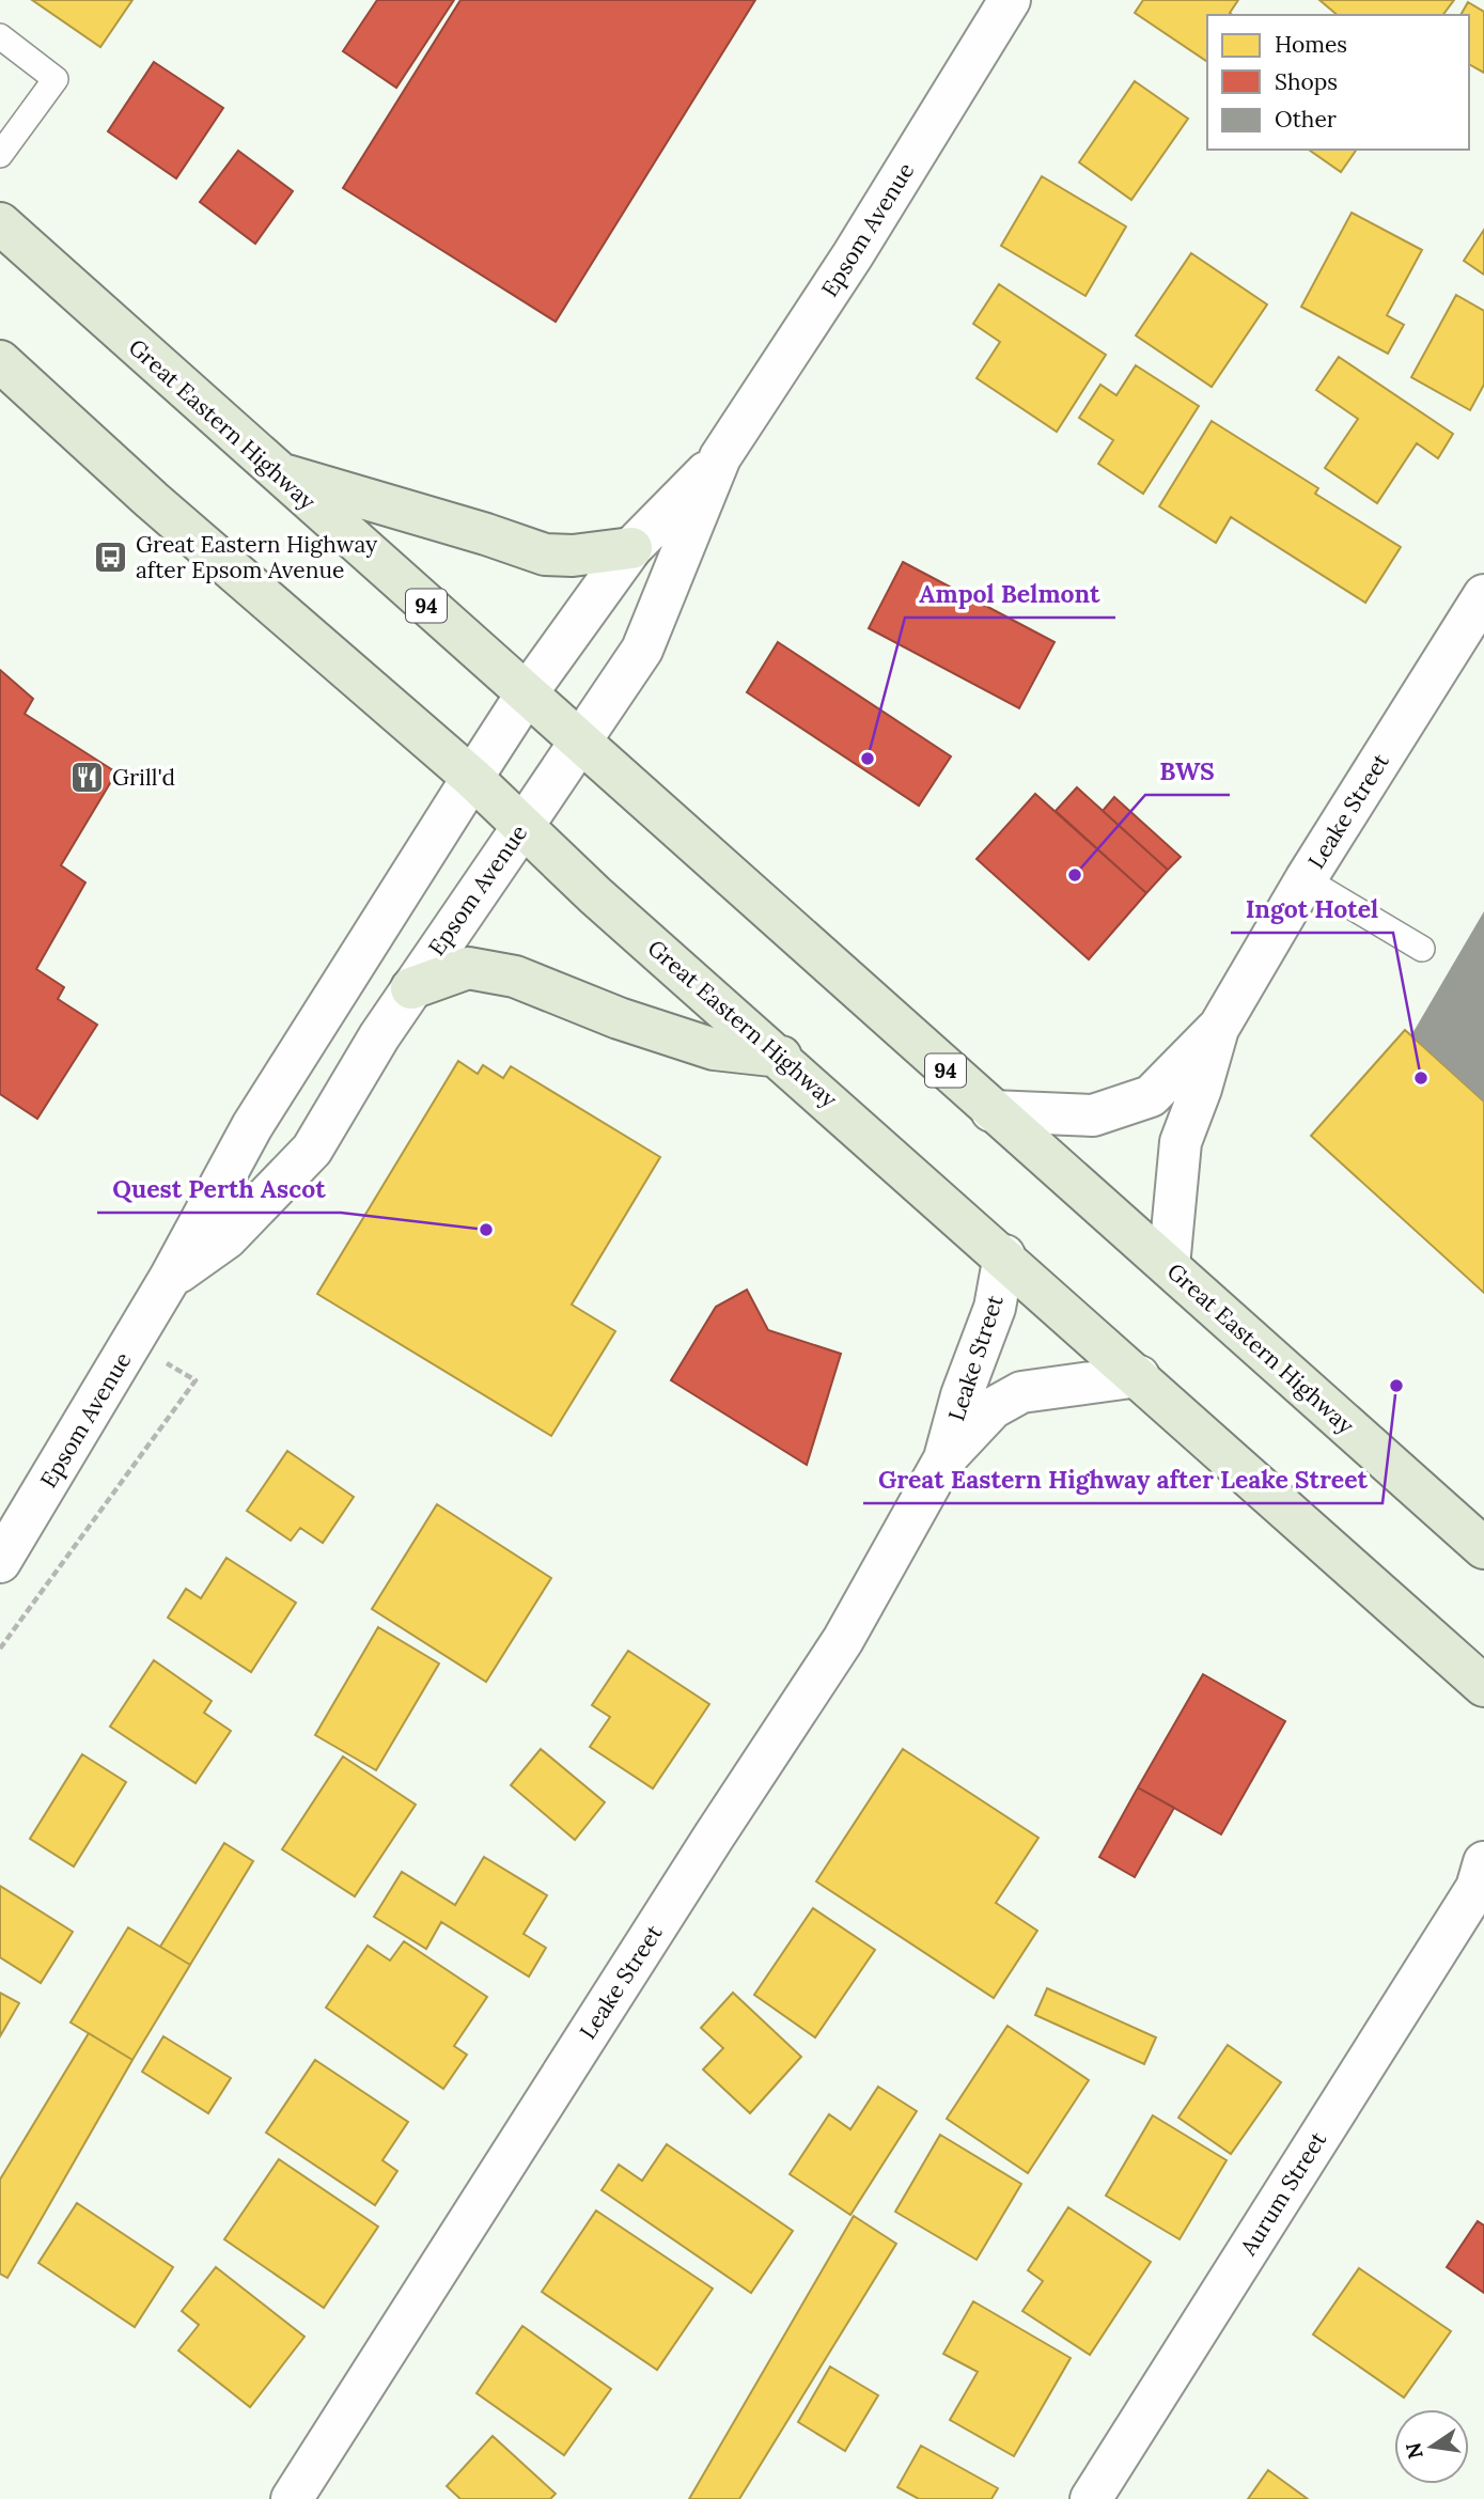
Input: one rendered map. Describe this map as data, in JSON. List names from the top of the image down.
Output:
{
  "streets": {
    "highway": ["Great Eastern Highway", "94"],
    "street": ["Epsom Avenue", "Leake Street", "Aurum Street"]
  },
  "crossings": [
    ["Epsom Avenue", "Great Eastern Highway"],
    ["Great Eastern Highway", "Leake Street"]
  ],
  "places": {
    "bus stop": ["Great Eastern Highway after Epsom Avenue"],
    "other": [
      "Ampol Belmont",
      "BWS",
      "Ingot Hotel",
      "Quest Perth Ascot",
      "Great Eastern Highway after Leake Street"
    ],
    "restaurant": ["Grill'd"]
  },
  "legend": ["Homes", "Shops", "Other"],
  "north": "left"
}
